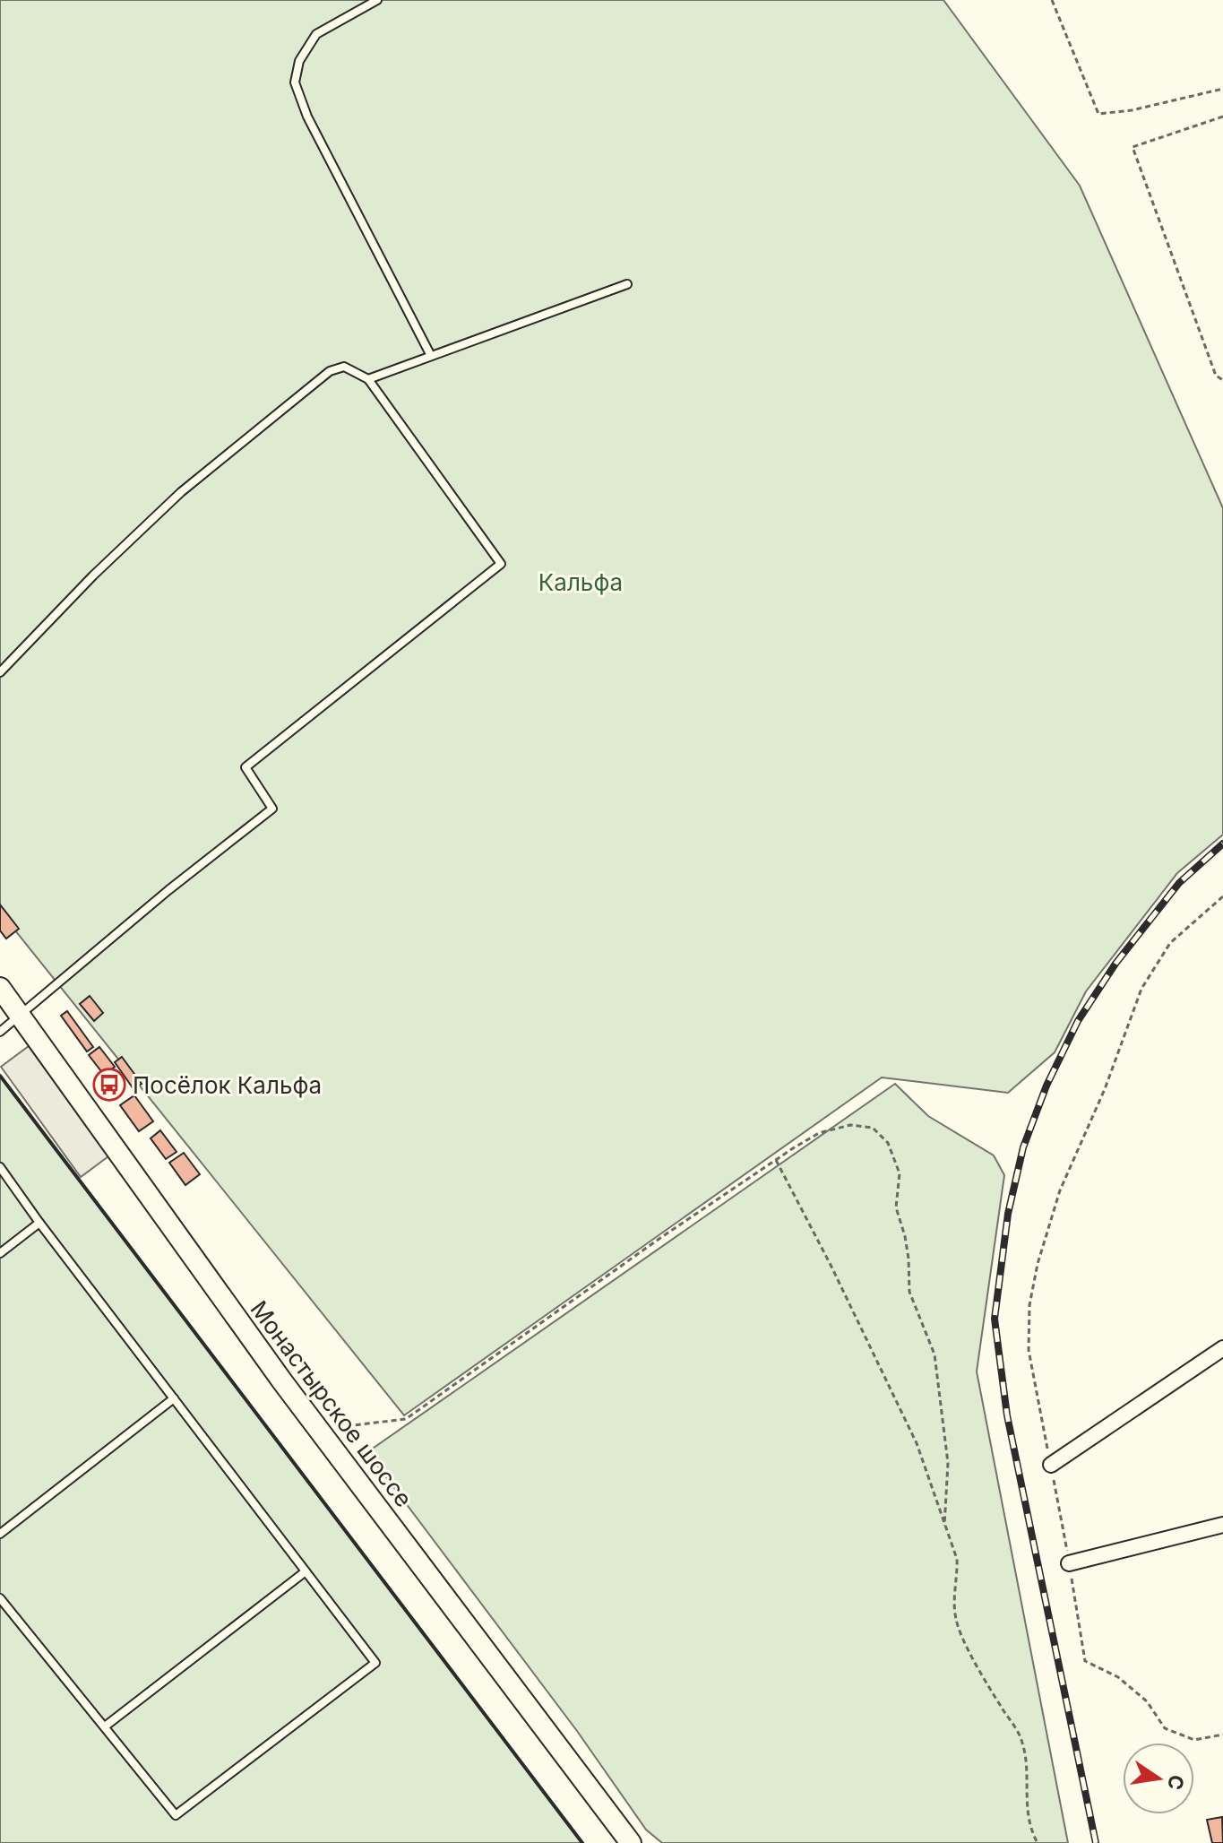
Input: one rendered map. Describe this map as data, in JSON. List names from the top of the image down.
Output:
{
  "streets": {
    "main road": ["Монастырское шоссе"]
  },
  "parks": ["Кальфа"],
  "places": {
    "bus stop": ["Посёлок Кальфа"]
  },
  "north": "right"
}
